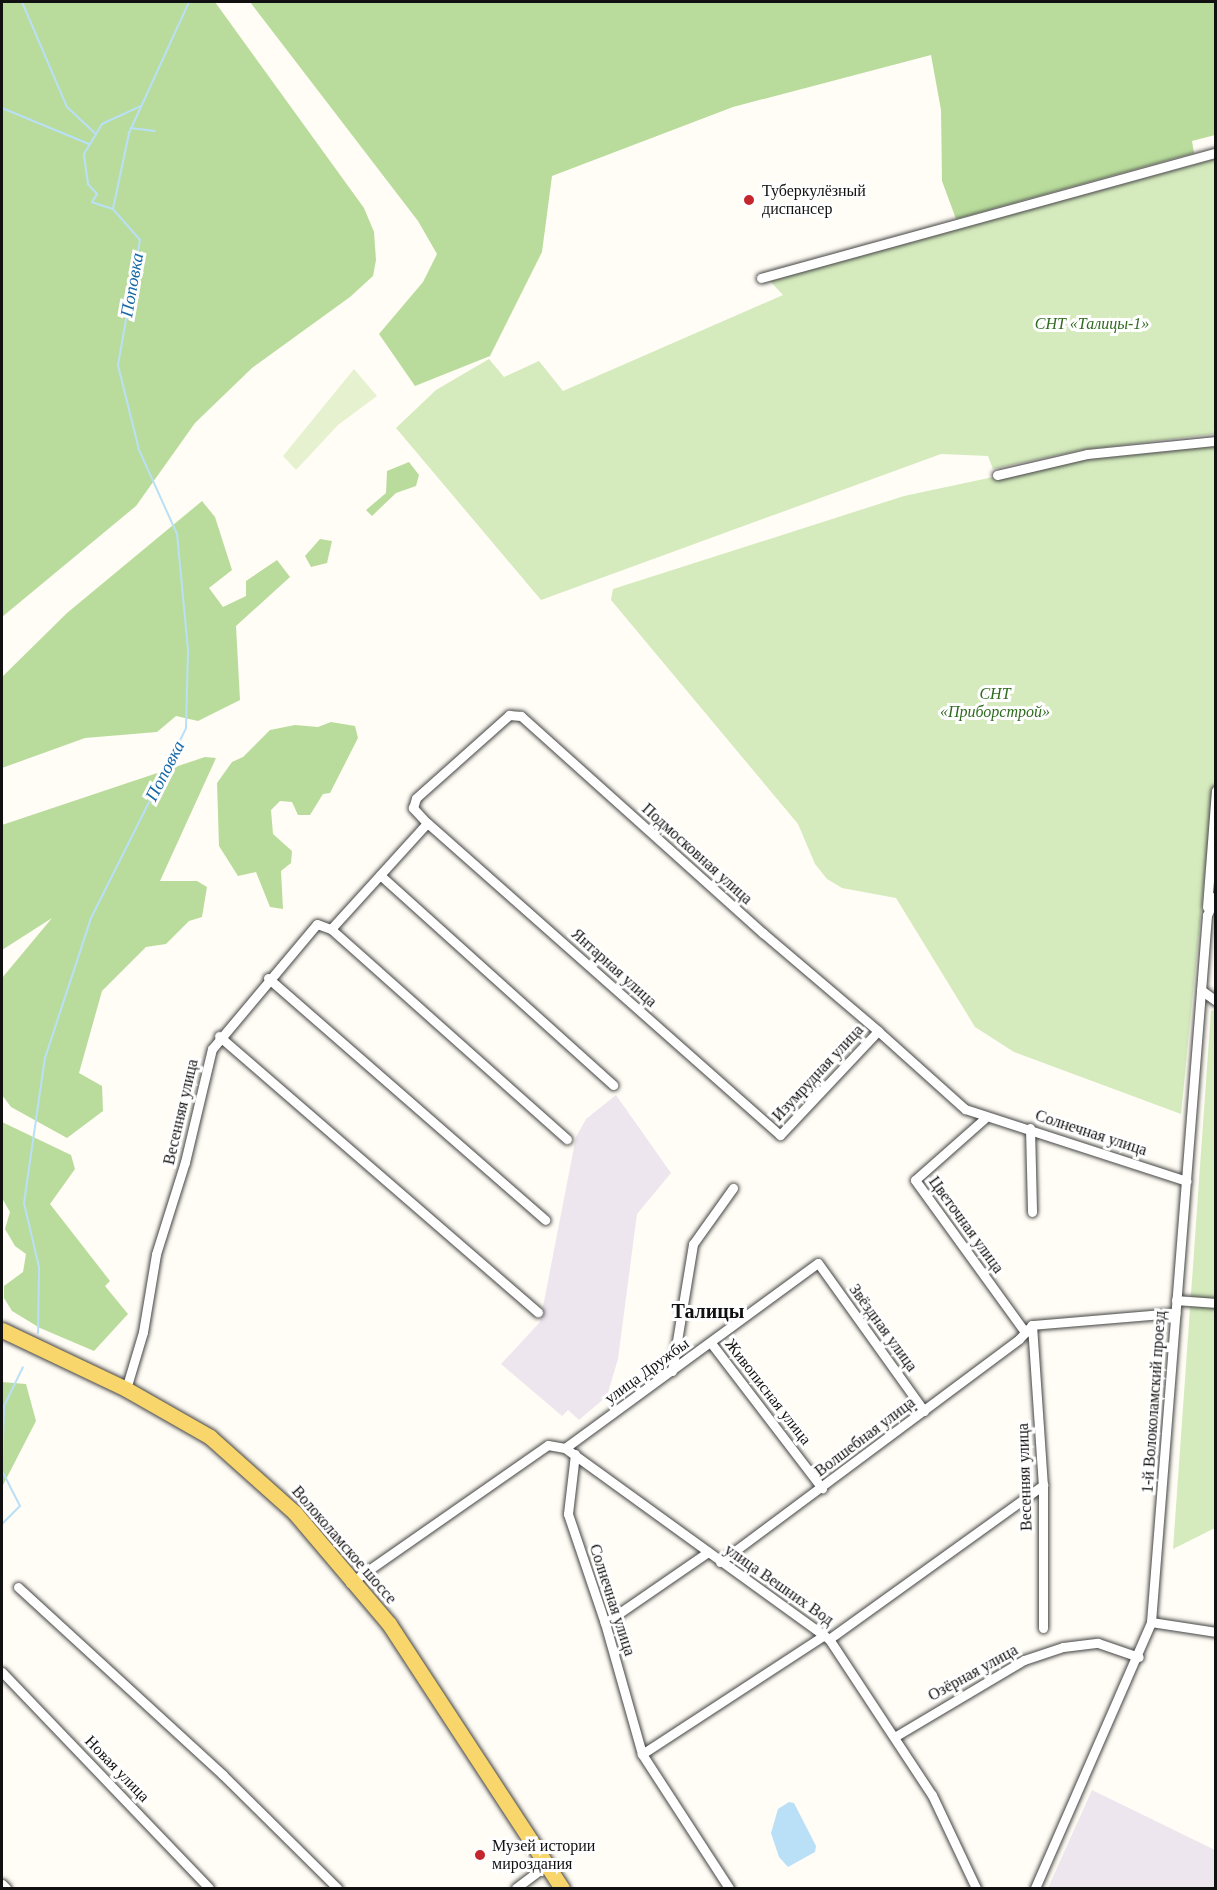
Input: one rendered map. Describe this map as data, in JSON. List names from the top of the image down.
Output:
{
  "streets": {
    "main road": ["Волоколамское шоссе"],
    "street": [
      "Подмосковная улица",
      "Янтарная улица",
      "Изумрудная улица",
      "Весенняя улица",
      "Солнечная улица",
      "Цветочная улица",
      "Звёздная улица",
      "улица Дружбы",
      "Живописная улица",
      "1-й Волоколамский проезд",
      "Волшебная улица",
      "улица Вешних Вод",
      "Озёрная улица",
      "Новая улица"
    ]
  },
  "crossings": [
    ["Подмосковная улица", "Янтарная улица"],
    ["Подмосковная улица", "Изумрудная улица"],
    ["Подмосковная улица", "Солнечная улица"],
    ["Подмосковная улица", "Цветочная улица"],
    ["Янтарная улица", "Изумрудная улица"],
    ["Весенняя улица", "Цветочная улица"],
    ["Весенняя улица", "Волшебная улица"],
    ["Весенняя улица", "Волоколамское шоссе"],
    ["Солнечная улица", "Цветочная улица"],
    ["Солнечная улица", "1-й Волоколамский проезд"],
    ["Солнечная улица", "улица Вешних Вод"],
    ["Цветочная улица", "Волшебная улица"],
    ["Звёздная улица", "улица Дружбы"],
    ["Звёздная улица", "Волшебная улица"],
    ["улица Дружбы", "Живописная улица"],
    ["улица Дружбы", "улица Вешних Вод"],
    ["Живописная улица", "Волшебная улица"],
    ["1-й Волоколамский проезд", "Озёрная улица"],
    ["Волшебная улица", "улица Вешних Вод"],
    ["улица Вешних Вод", "Озёрная улица"]
  ],
  "districts": ["Талицы"],
  "water": ["Поповка"],
  "parks": ["СНТ «Талицы-1»", "СНТ «Приборстрой»"],
  "places": ["Туберкулёзный диспансер", "Музей истории мироздания"]
}
